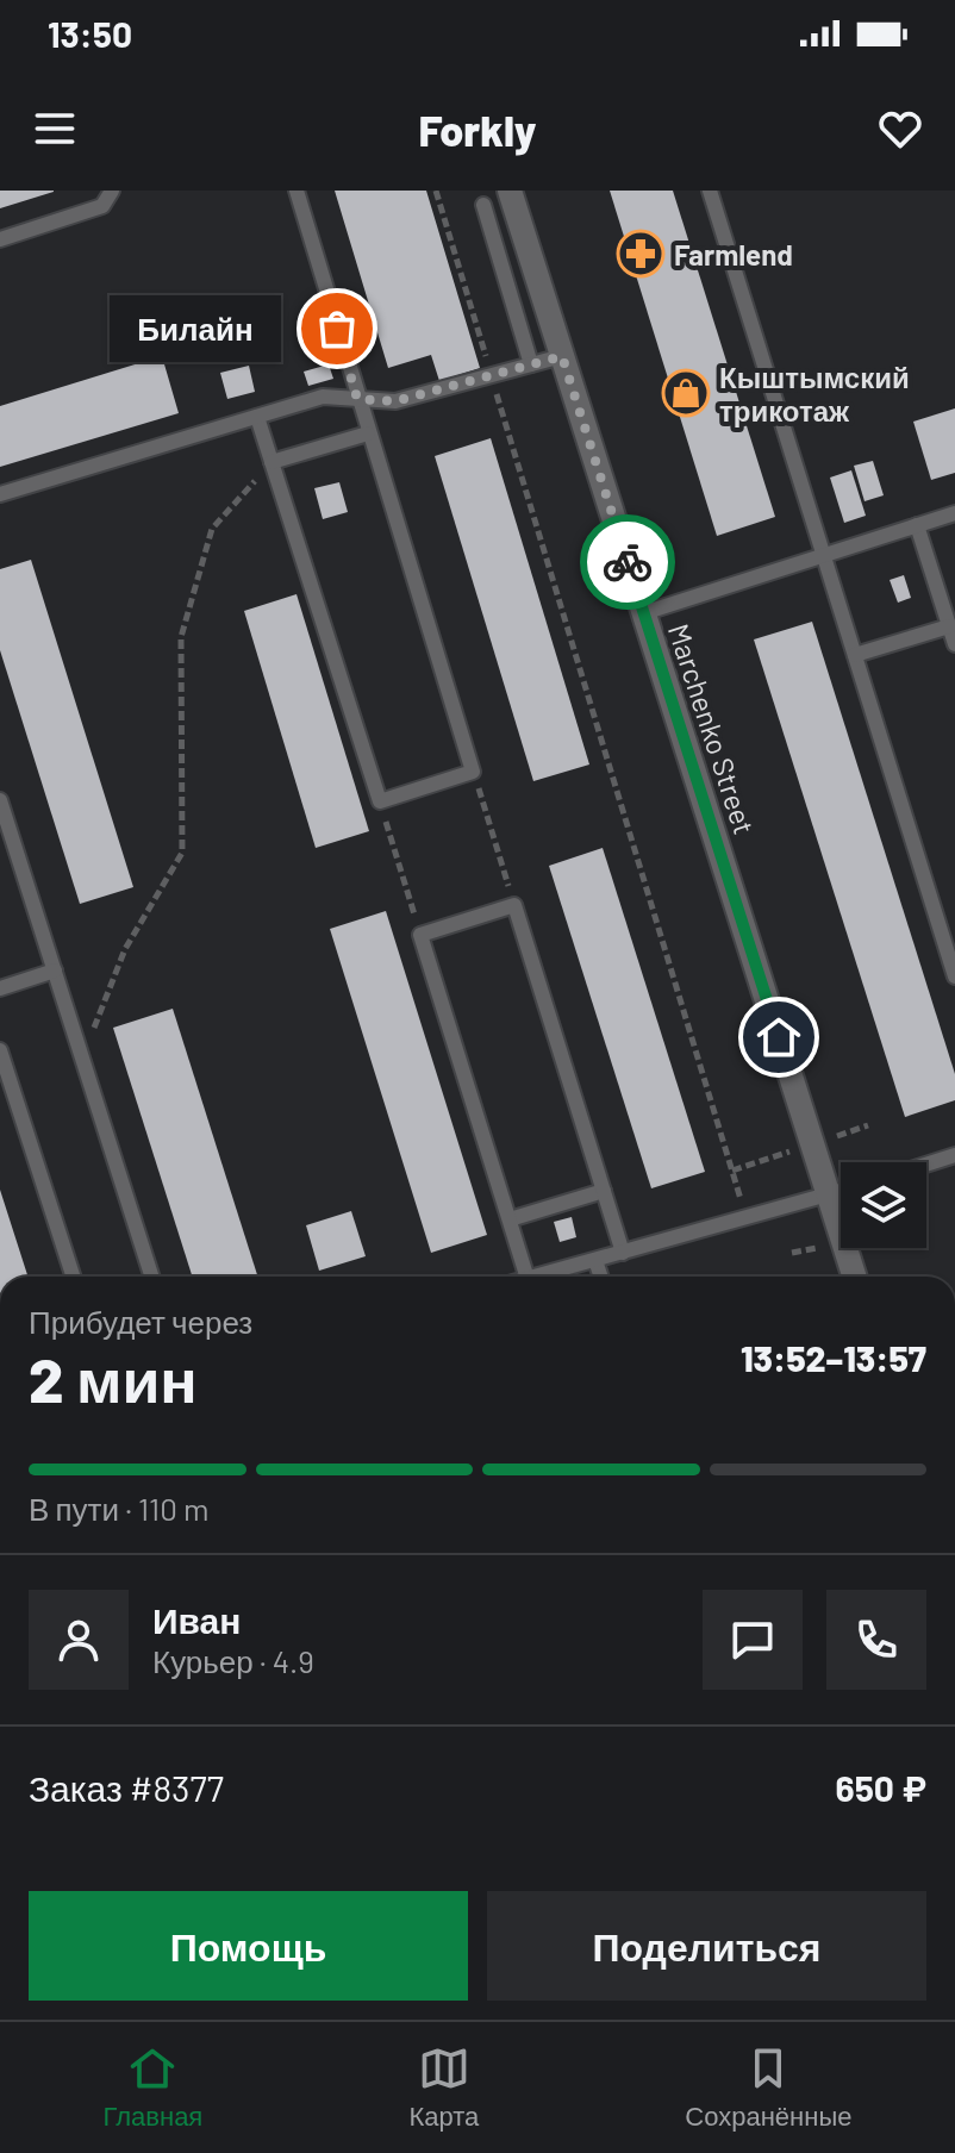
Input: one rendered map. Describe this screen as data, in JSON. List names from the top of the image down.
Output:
{
  "streets": {
    "street": ["Marchenko Street"]
  },
  "places": {
    "pharmacy": ["Farmlend"],
    "other": ["Билайн"],
    "shop": ["Кыштымский трикотаж"]
  },
  "page": {
    "status": "13:50",
    "header": "Forkly",
    "bubble": "Билайн",
    "heading": ["2 мин", "Прибудет через", "13:52–13:57"],
    "panel": [
      "Иван",
      "Курьер · 4.9",
      "Заказ #8377",
      "650 ₽"
    ],
    "bar": "В пути · 110 m",
    "buttons": ["Помощь", "Поделиться"],
    "tabs": ["Главная", "Карта", "Сохранённые"]
  }
}
